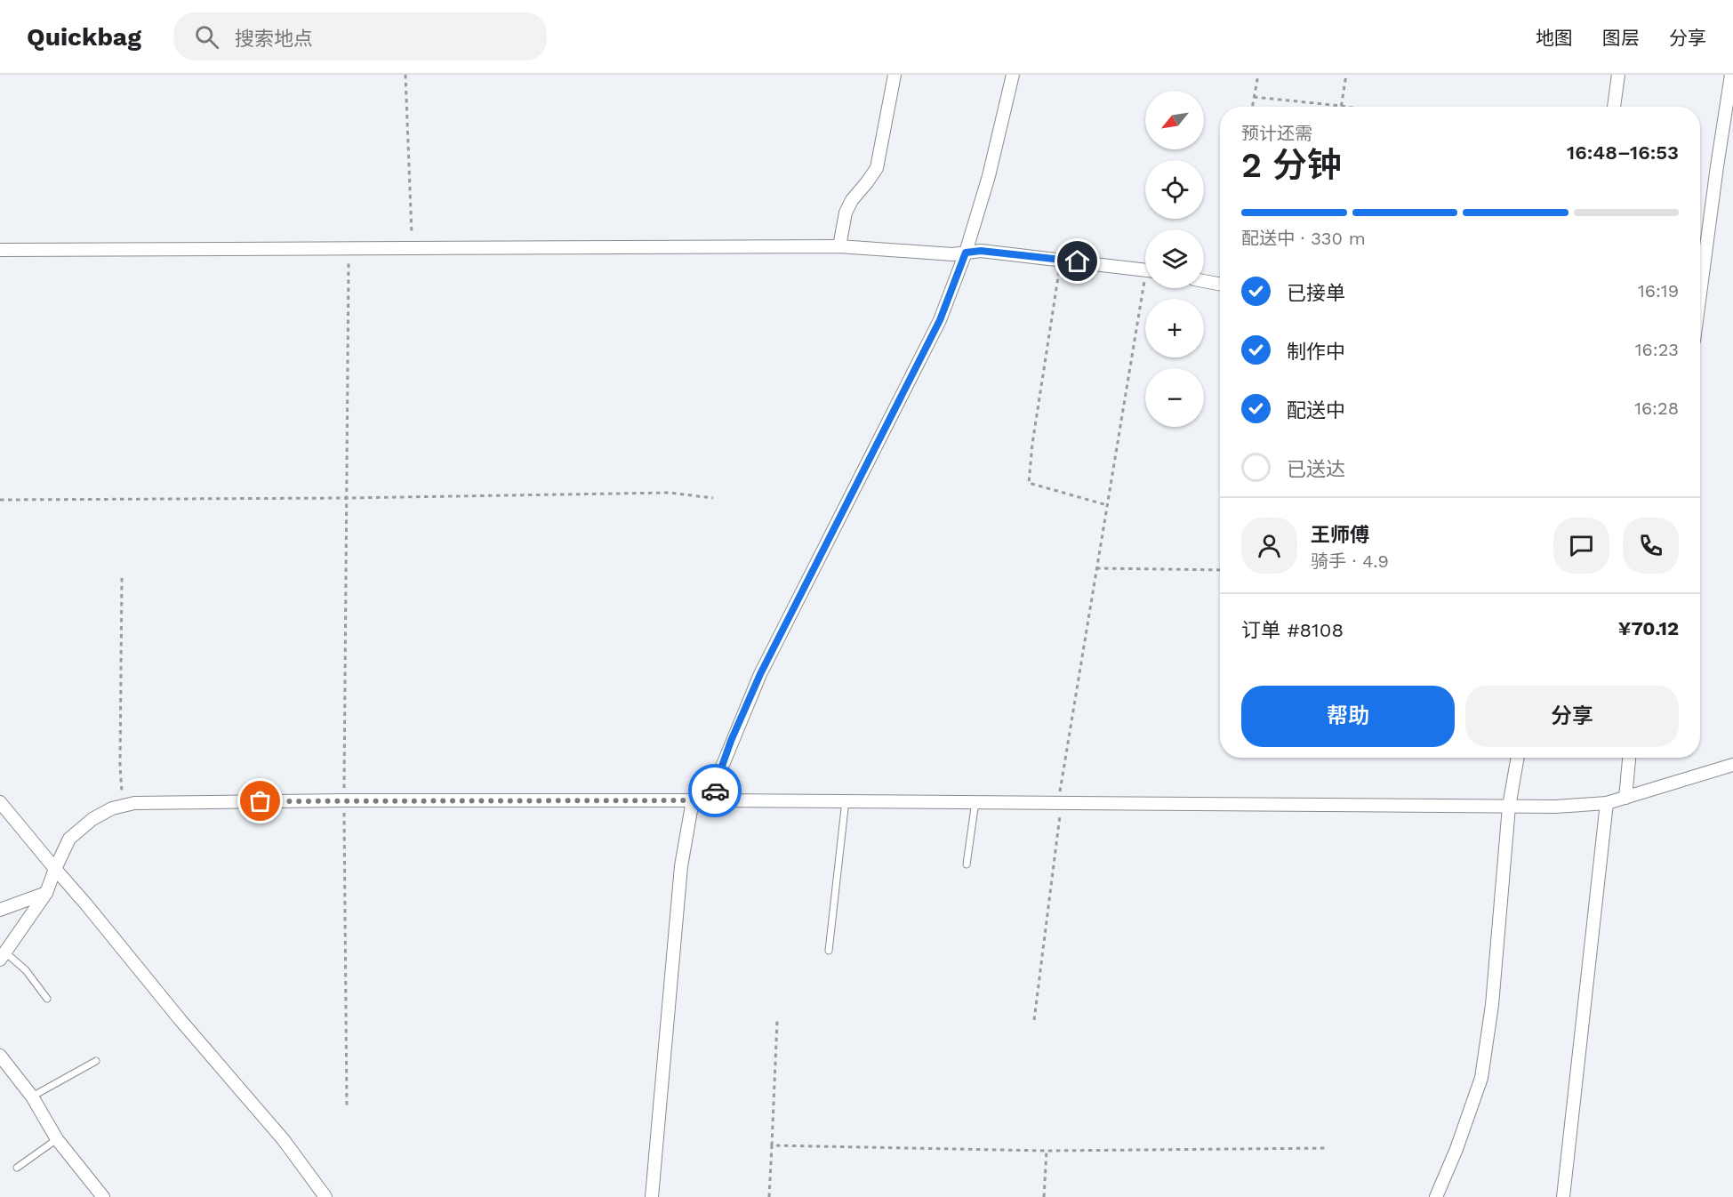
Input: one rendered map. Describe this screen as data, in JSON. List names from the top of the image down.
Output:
{
  "north": "bottom left",
  "page": {
    "header": "Quickbag",
    "search": "搜索地点",
    "nav": ["地图", "图层", "分享"],
    "map_buttons": ["+", "−"],
    "heading": ["2 分钟", "预计还需", "16:48–16:53"],
    "panel": [
      "王师傅",
      "骑手 · 4.9",
      "订单 #8108",
      "¥70.12"
    ],
    "bar": "配送中 · 330 m",
    "list": [
      ["已接单", "16:19"],
      ["制作中", "16:23"],
      ["配送中", "16:28"],
      "已送达"
    ],
    "buttons": ["帮助", "分享"]
  }
}
